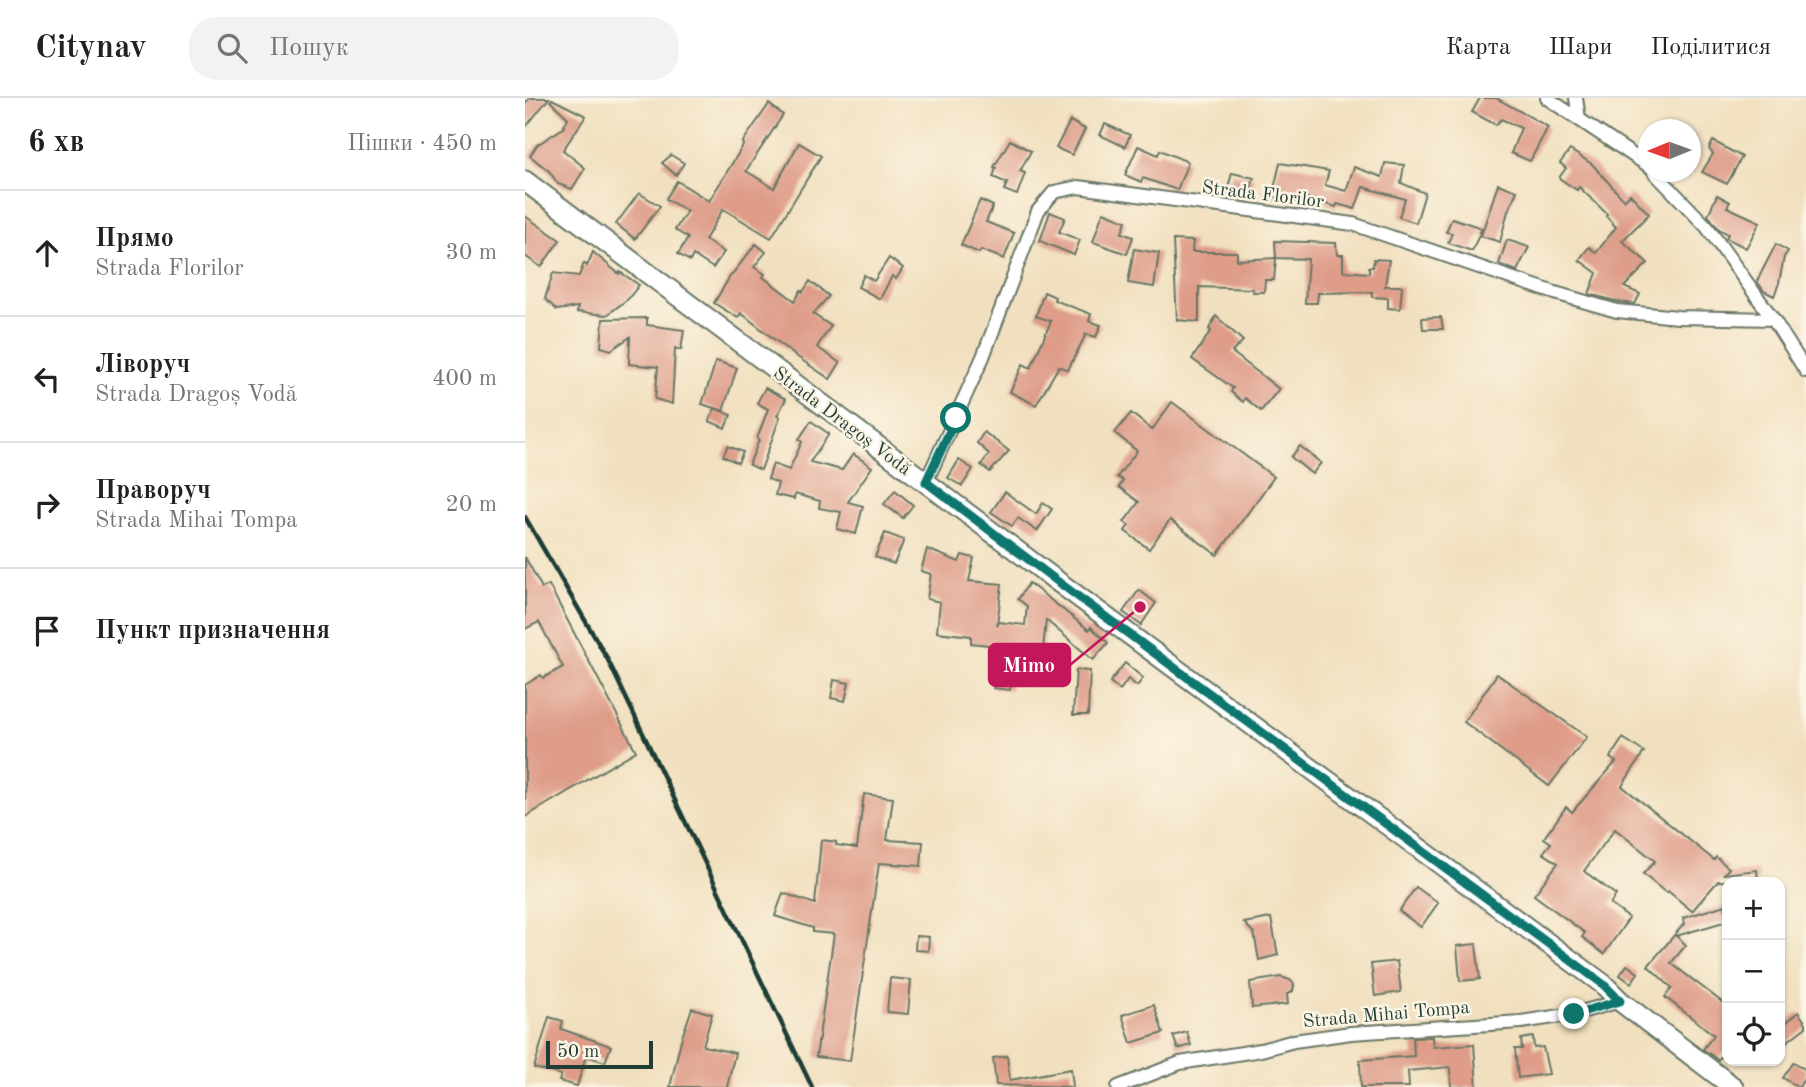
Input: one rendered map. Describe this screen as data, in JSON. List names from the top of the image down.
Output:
{
  "streets": {
    "main road": ["Strada Dragoș Vodă"],
    "street": ["Strada Florilor", "Strada Mihai Tompa"]
  },
  "crossings": [
    ["Strada Florilor", "Strada Dragoș Vodă"],
    ["Strada Dragoș Vodă", "Strada Mihai Tompa"]
  ],
  "places": ["Mimo"],
  "scale_bar": "50 m",
  "north": "left",
  "page": {
    "header": "Citynav",
    "search": "Пошук",
    "nav": ["Карта", "Шари", "Поділитися"],
    "heading": ["6 хв", "Пішки · 450 m"],
    "list": [
      ["Прямо", "Strada Florilor", "30 m"],
      ["Ліворуч", "Strada Dragoș Vodă", "400 m"],
      ["Праворуч", "Strada Mihai Tompa", "20 m"],
      "Пункт призначення"
    ],
    "map_buttons": ["+", "−"],
    "scale": "50 m"
  }
}
